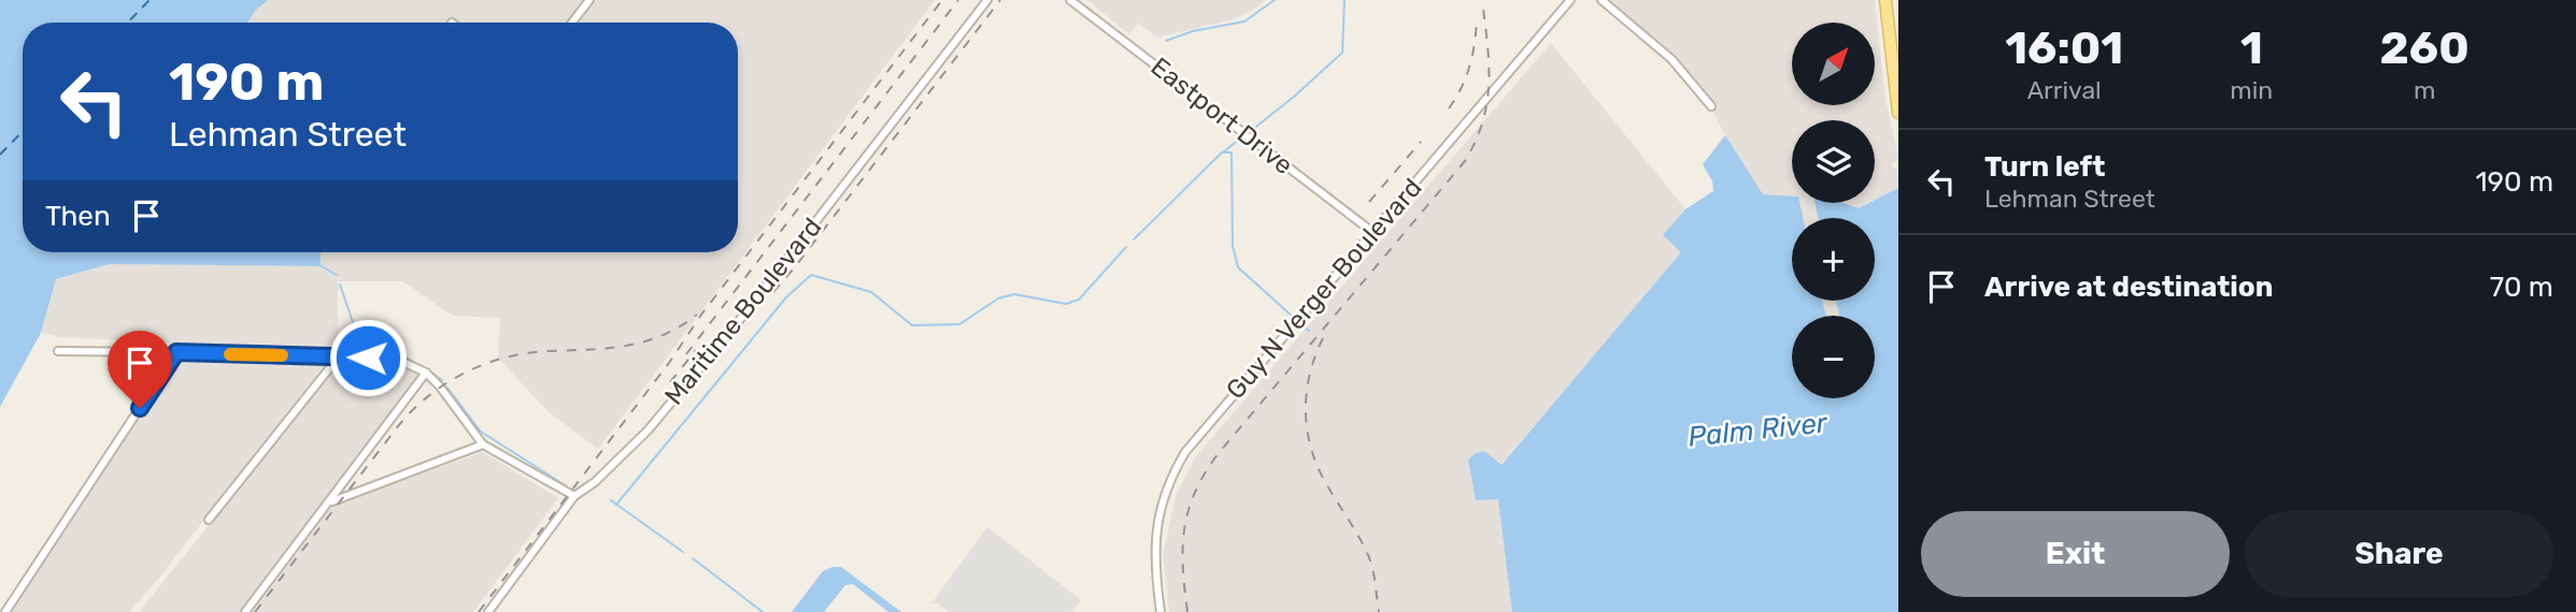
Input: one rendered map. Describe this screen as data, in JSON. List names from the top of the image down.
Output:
{
  "streets": {
    "street": ["Eastport Drive", "Guy N Verger Boulevard", "Maritime Boulevard"]
  },
  "crossings": [
    ["Eastport Drive", "Guy N Verger Boulevard"]
  ],
  "water": ["Palm River"],
  "north": "top right",
  "page": {
    "eta": [
      "16:01",
      "Arrival",
      "1",
      "min",
      "260",
      "m"
    ],
    "map_buttons": ["+", "−"],
    "turn": ["190 m", "Lehman Street"],
    "list": [
      {
        "name": "Turn left",
        "note": "Lehman Street",
        "value": "190 m"
      },
      {
        "name": "Arrive at destination",
        "value": "70 m"
      }
    ],
    "then": "Then",
    "buttons": ["Exit", "Share"]
  }
}
